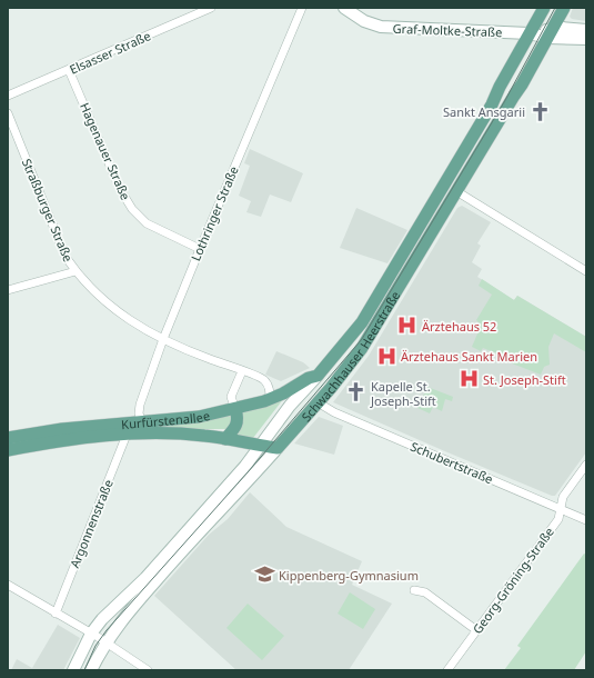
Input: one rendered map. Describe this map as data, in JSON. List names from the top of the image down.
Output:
{
  "streets": {
    "main road": ["Graf-Moltke-Straße", "Schwachhauser Heerstraße", "Kurfürstenallee"],
    "street": [
      "Elsasser Straße",
      "Hagenauer Straße",
      "Straßburger Straße",
      "Lothringer Straße",
      "Schubertstraße",
      "Argonnenstraße",
      "Georg-Gröning-Straße"
    ]
  },
  "crossings": [
    ["Graf-Moltke-Straße", "Schwachhauser Heerstraße"],
    ["Elsasser Straße", "Hagenauer Straße"],
    ["Hagenauer Straße", "Lothringer Straße"],
    ["Straßburger Straße", "Lothringer Straße"],
    ["Straßburger Straße", "Kurfürstenallee"],
    ["Lothringer Straße", "Kurfürstenallee"],
    ["Schwachhauser Heerstraße", "Kurfürstenallee"],
    ["Schwachhauser Heerstraße", "Schubertstraße"],
    ["Kurfürstenallee", "Argonnenstraße"],
    ["Schubertstraße", "Georg-Gröning-Straße"]
  ],
  "places": {
    "church": ["Sankt Ansgarii", "Kapelle St. Joseph-Stift"],
    "hospital": ["Ärztehaus 52", "Ärztehaus Sankt Marien", "St. Joseph-Stift"],
    "school or university": ["Kippenberg-Gymnasium"]
  }
}
